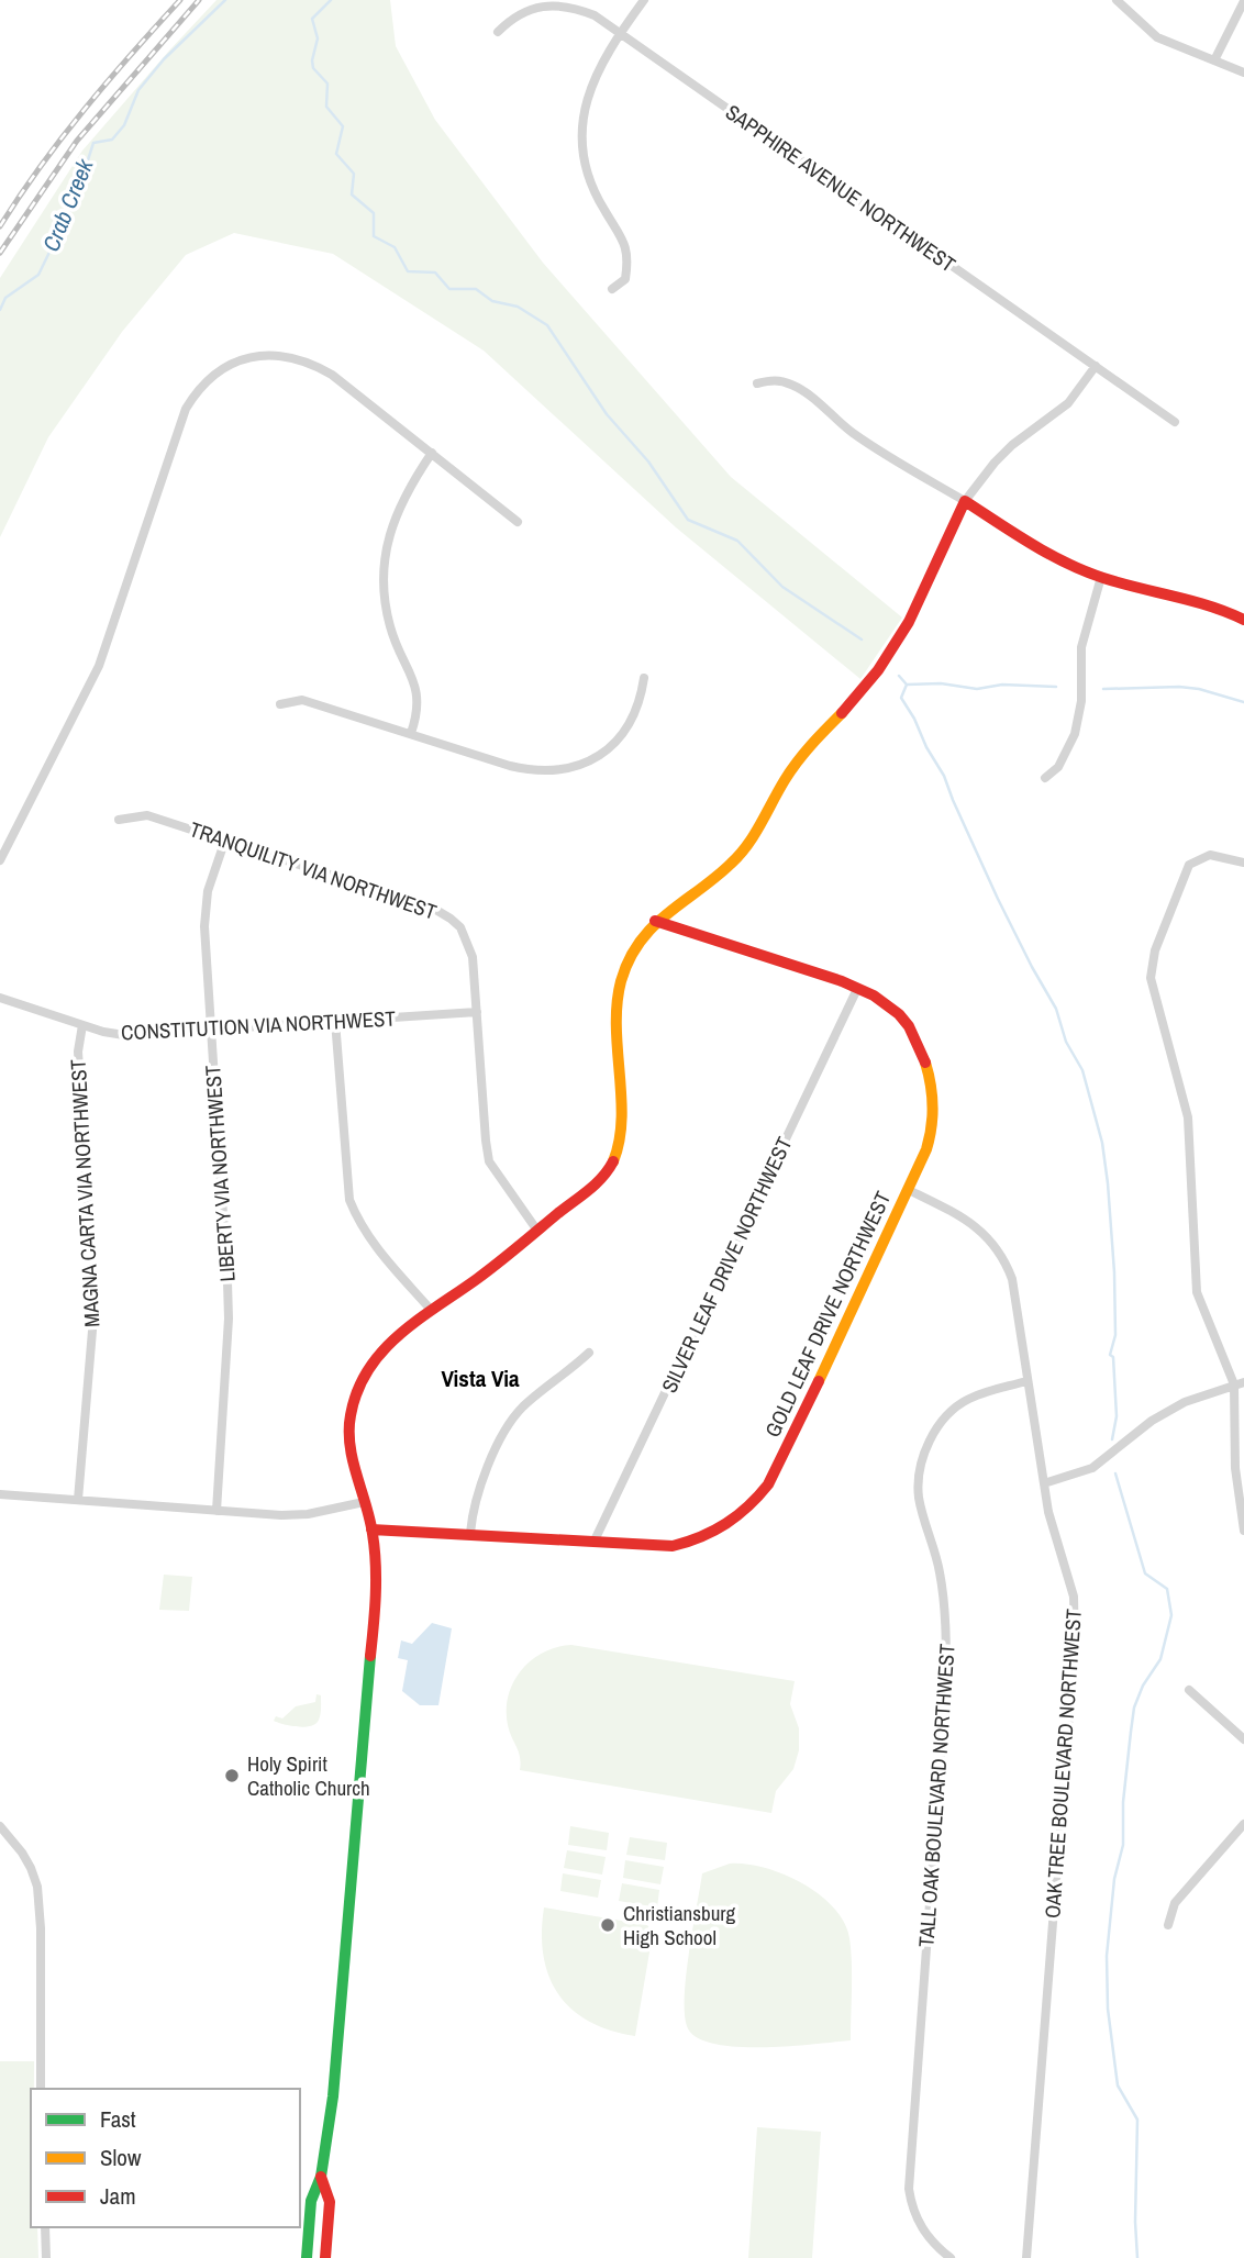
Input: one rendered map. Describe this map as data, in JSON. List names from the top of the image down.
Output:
{
  "streets": {
    "street": [
      "SAPPHIRE AVENUE NORTHWEST",
      "TRANQUILITY VIA NORTHWEST",
      "CONSTITUTION VIA NORTHWEST",
      "LIBERTY VIA NORTHWEST",
      "MAGNA CARTA VIA NORTHWEST",
      "SILVER LEAF DRIVE NORTHWEST",
      "GOLD LEAF DRIVE NORTHWEST",
      "OAK TREE BOULEVARD NORTHWEST",
      "TALL OAK BOULEVARD NORTHWEST"
    ]
  },
  "crossings": [
    ["TRANQUILITY VIA NORTHWEST", "CONSTITUTION VIA NORTHWEST"],
    ["TRANQUILITY VIA NORTHWEST", "LIBERTY VIA NORTHWEST"],
    ["CONSTITUTION VIA NORTHWEST", "LIBERTY VIA NORTHWEST"],
    ["CONSTITUTION VIA NORTHWEST", "MAGNA CARTA VIA NORTHWEST"],
    ["SILVER LEAF DRIVE NORTHWEST", "GOLD LEAF DRIVE NORTHWEST"],
    ["GOLD LEAF DRIVE NORTHWEST", "OAK TREE BOULEVARD NORTHWEST"],
    ["OAK TREE BOULEVARD NORTHWEST", "TALL OAK BOULEVARD NORTHWEST"]
  ],
  "districts": ["Vista Via"],
  "water": ["Crab Creek"],
  "places": ["Holy Spirit Catholic Church", "Christiansburg High School"],
  "legend": ["Fast", "Slow", "Jam"]
}
